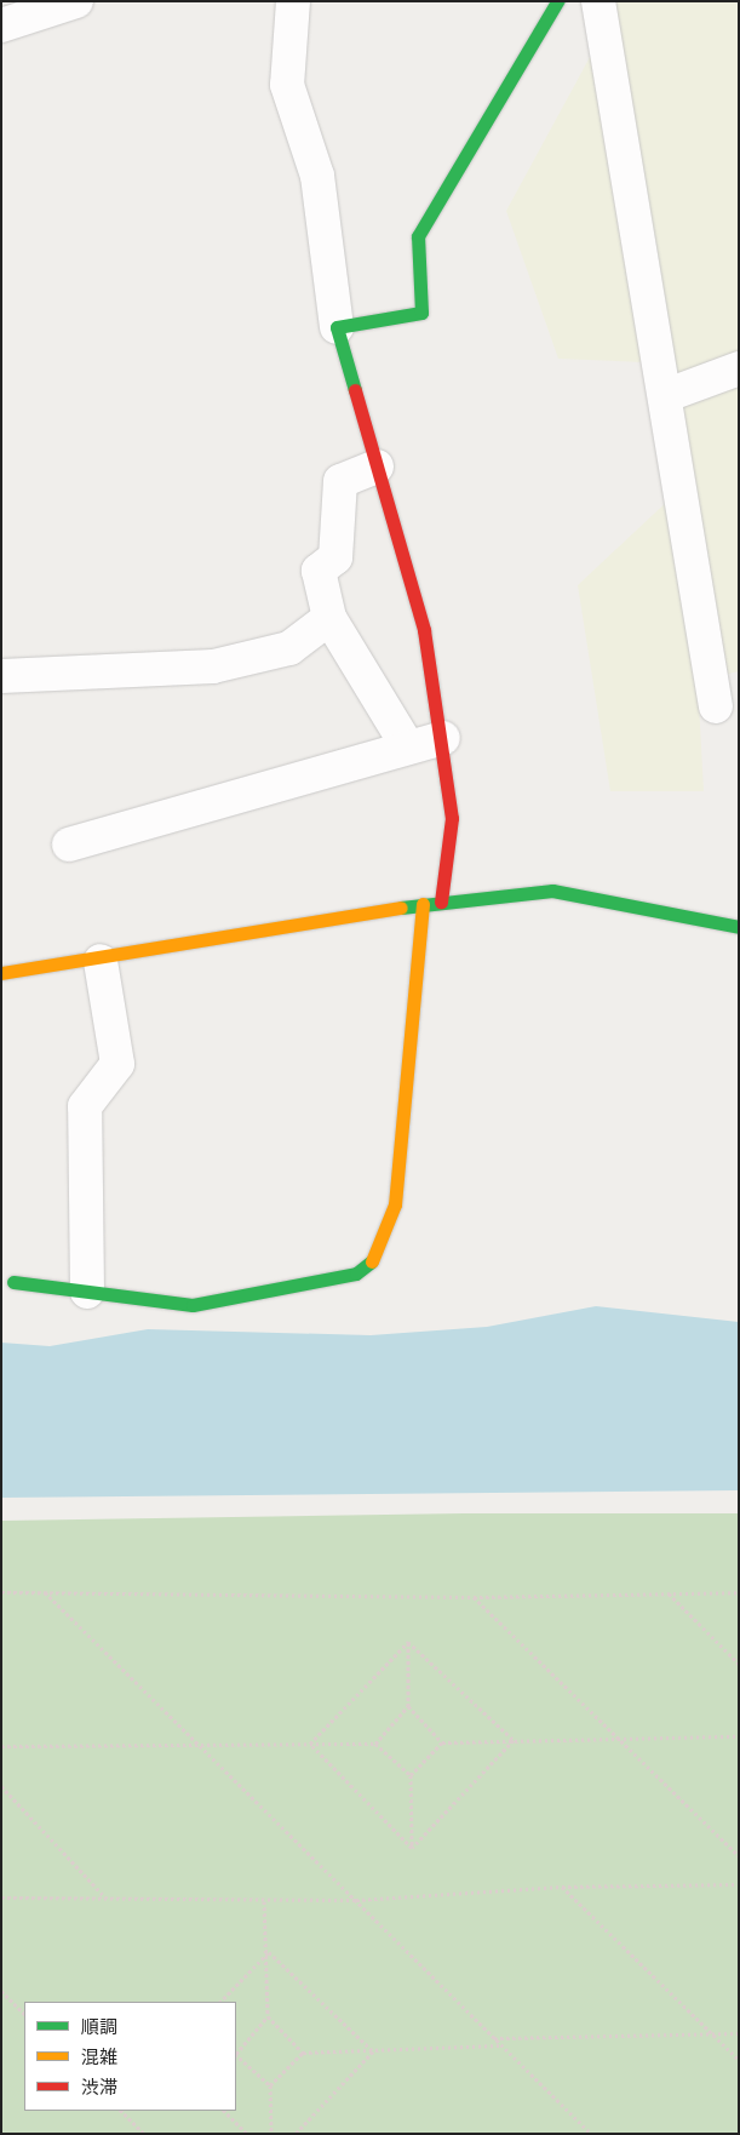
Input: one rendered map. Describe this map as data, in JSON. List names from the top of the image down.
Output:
{
  "legend": ["順調", "混雑", "渋滞"]
}
